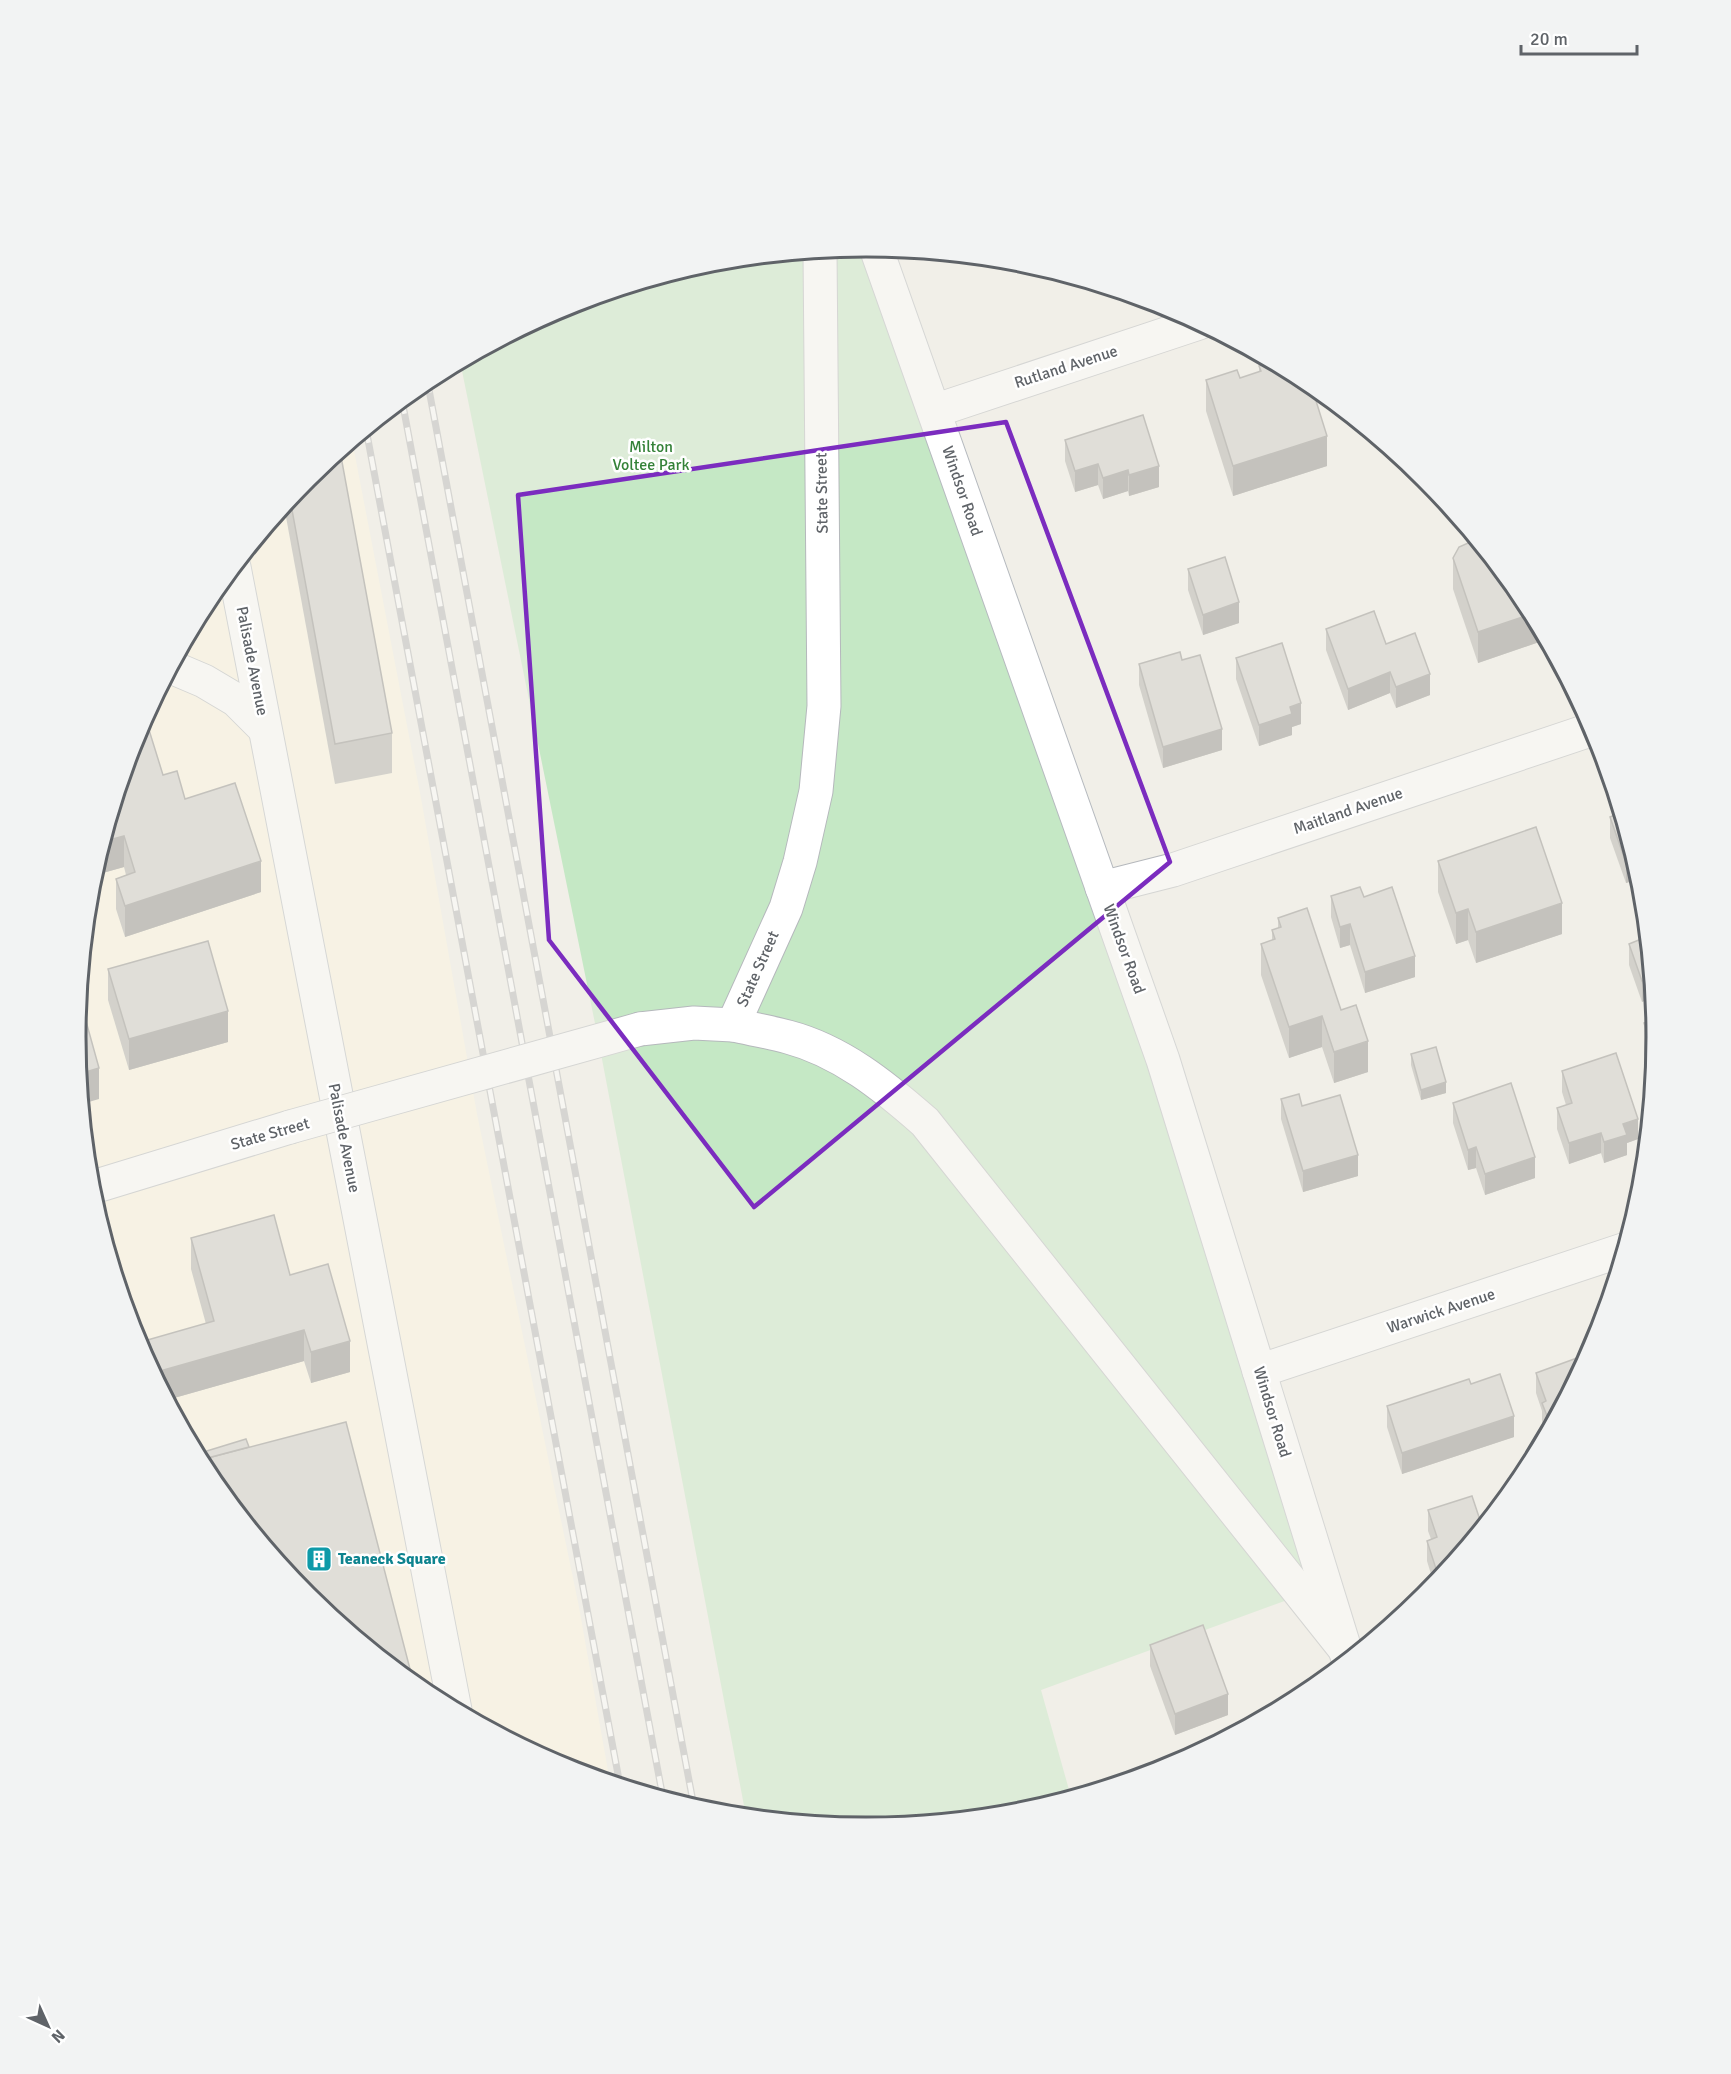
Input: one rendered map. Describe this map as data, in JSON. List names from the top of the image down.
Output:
{
  "streets": {
    "street": [
      "Rutland Avenue",
      "Windsor Road",
      "State Street",
      "Palisade Avenue",
      "Maitland Avenue",
      "Warwick Avenue"
    ]
  },
  "crossings": [
    ["Rutland Avenue", "Windsor Road"],
    ["Windsor Road", "Maitland Avenue"],
    ["Windsor Road", "Warwick Avenue"]
  ],
  "parks": ["Milton Voltee Park"],
  "places": {
    "building": ["Teaneck Square"]
  },
  "scale_bar": "20 m",
  "north": "bottom right"
}
